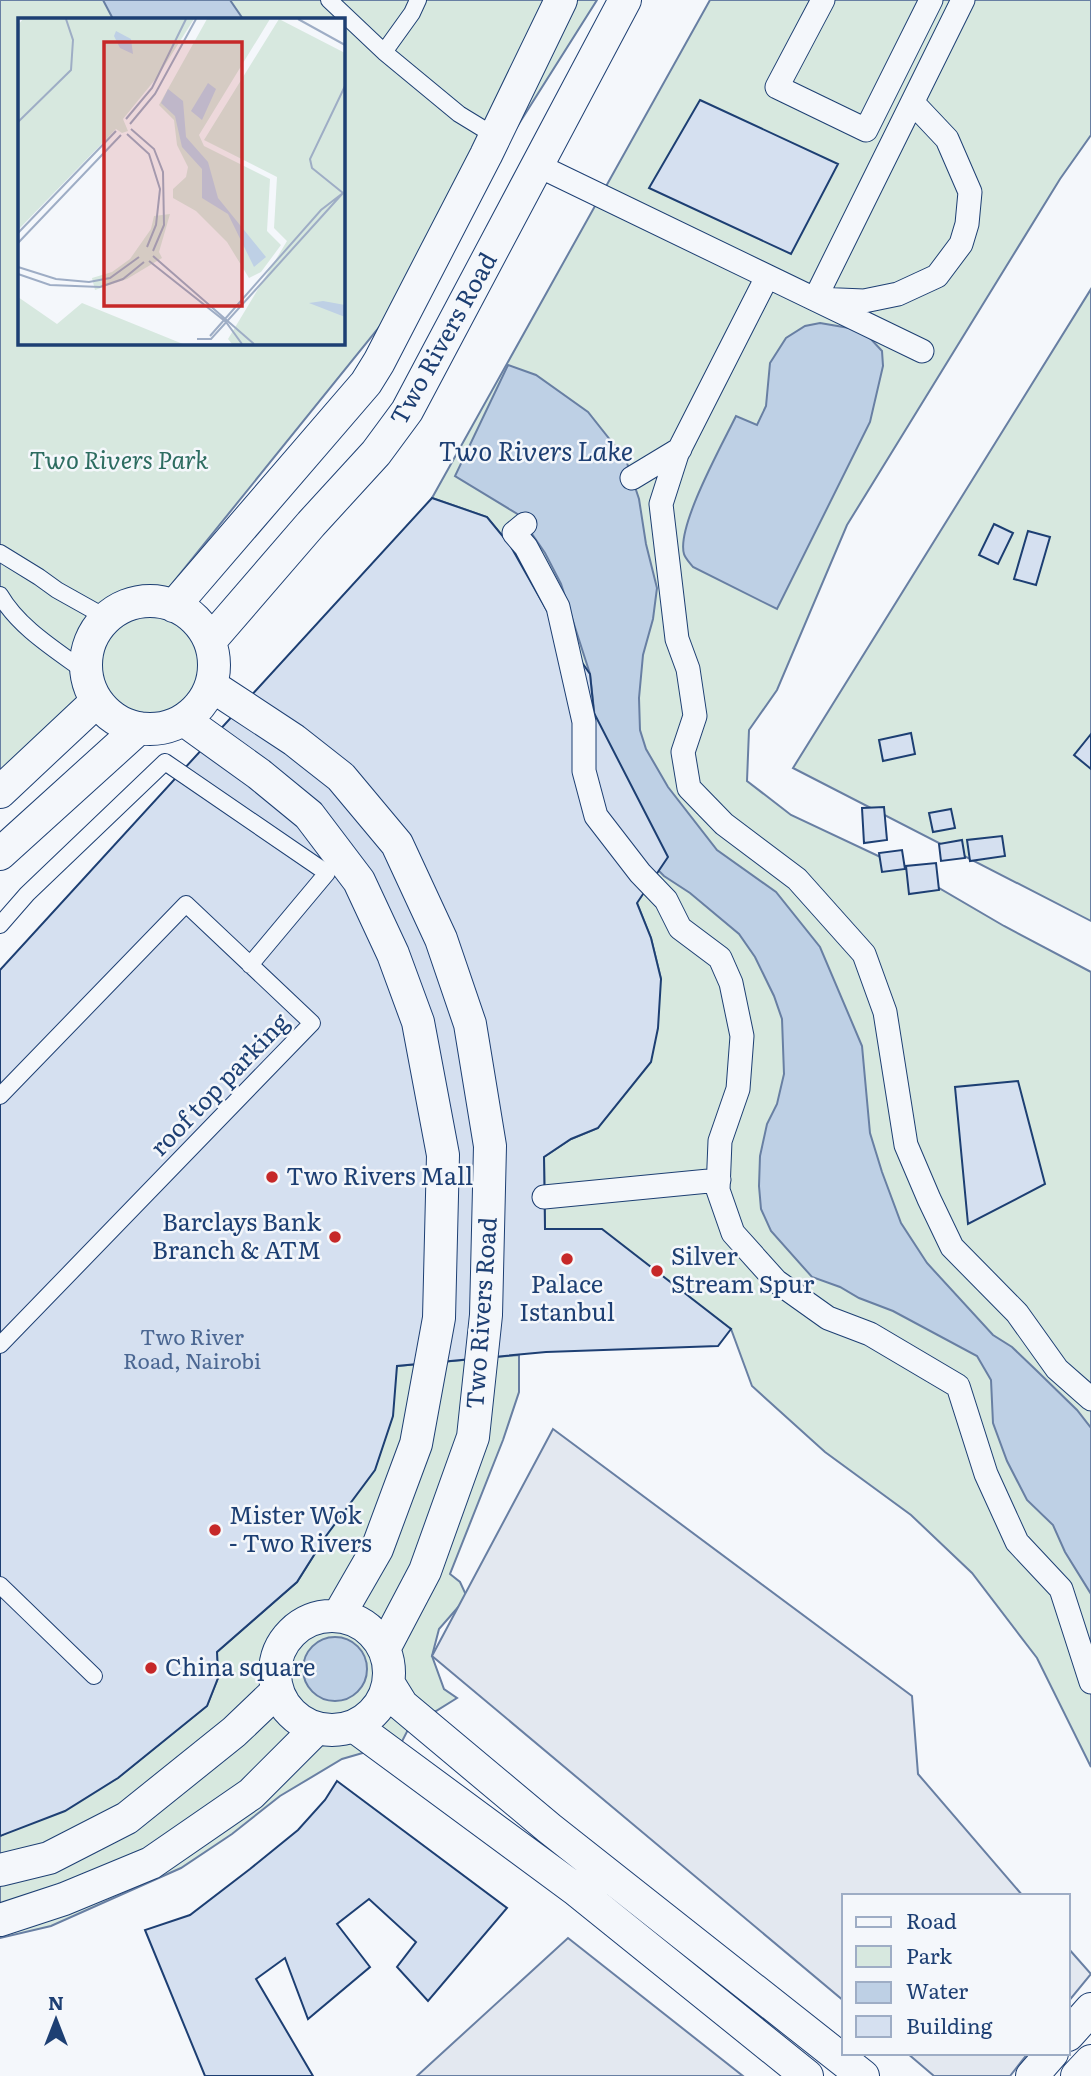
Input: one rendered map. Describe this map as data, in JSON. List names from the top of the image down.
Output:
{
  "streets": {
    "street": ["Two Rivers Road"],
    "lane": ["roof top parking"]
  },
  "water": ["Two Rivers Lake"],
  "parks": ["Two Rivers Park"],
  "places": [
    "Two Rivers Mall",
    "Barclays Bank Branch & ATM",
    "Palace Istanbul",
    "Silver Stream Spur",
    "Mister Wok - Two Rivers",
    "China square"
  ],
  "house_numbers": ["Two River Road, Nairobi"],
  "legend": [
    "Road",
    "Park",
    "Water",
    "Building"
  ],
  "north": "top"
}
